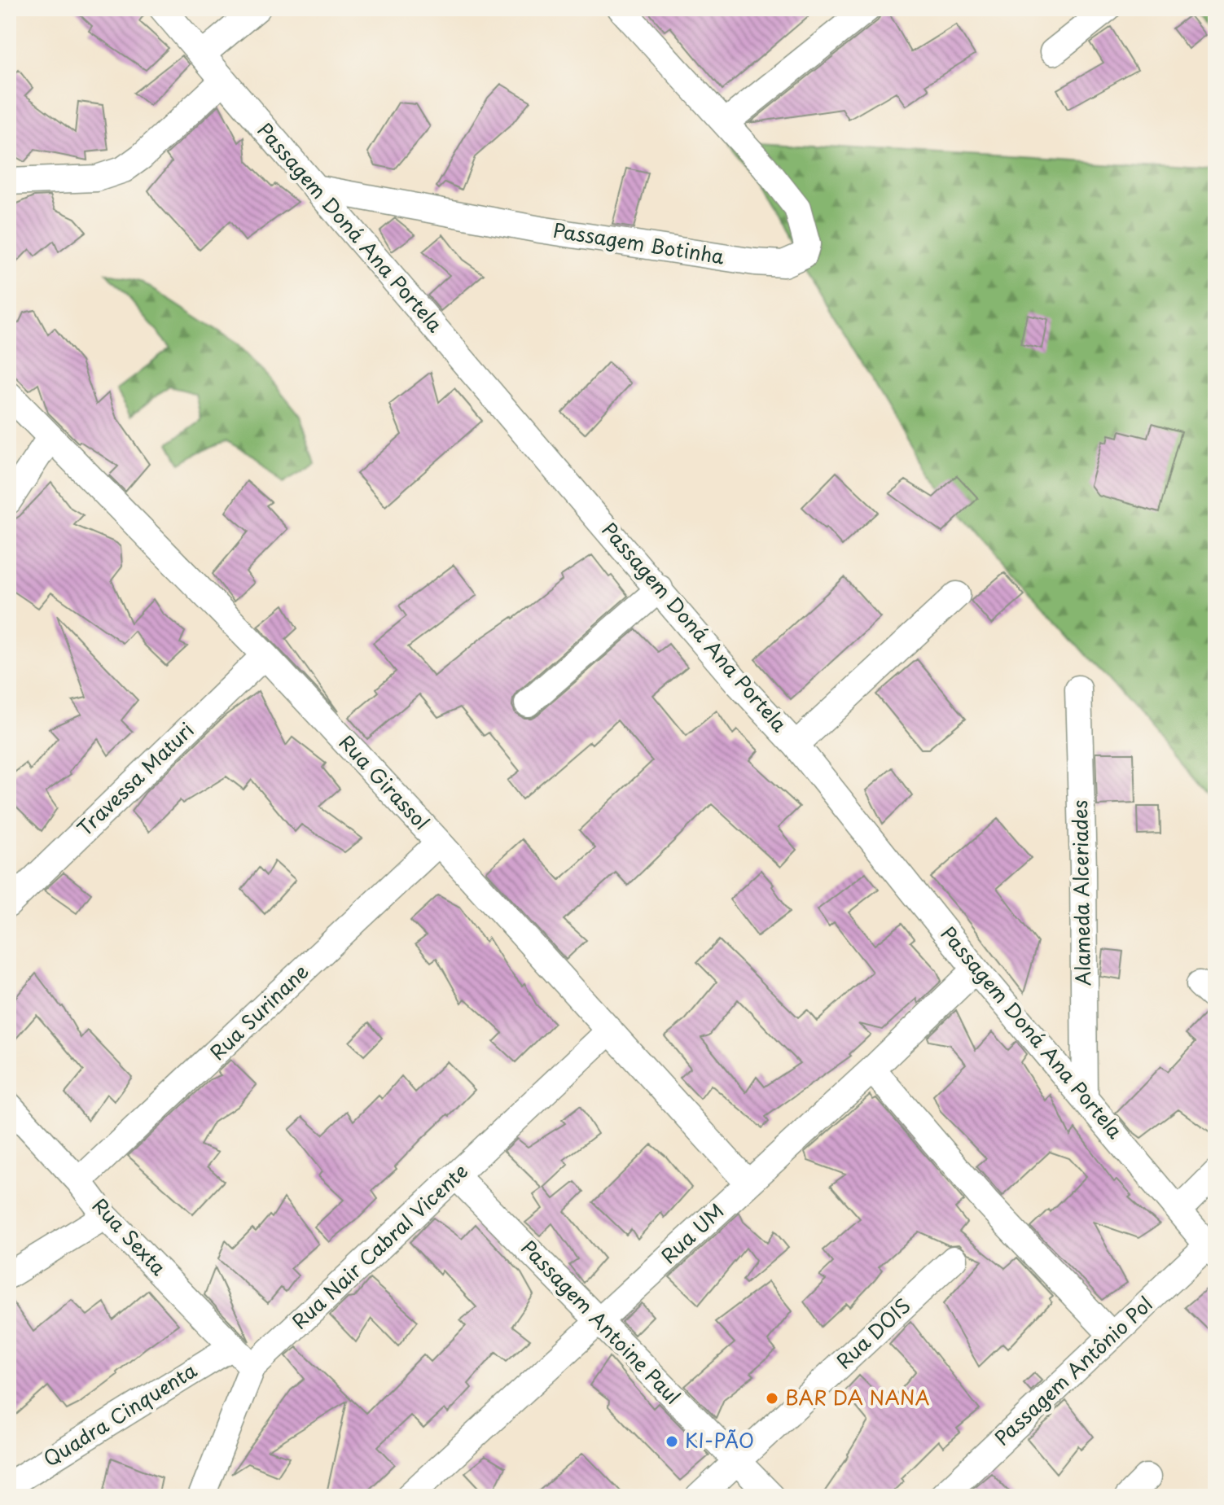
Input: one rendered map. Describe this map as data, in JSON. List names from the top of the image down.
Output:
{
  "streets": {
    "street": [
      "Passagem Doná Ana Portela",
      "Passagem Botinha",
      "Travessa Maturi",
      "Rua Girassol",
      "Alameda Alceriades",
      "Rua Surinane",
      "Rua UM",
      "Rua Sexta",
      "Rua Nair Cabral Vicente",
      "Passagem Antoine Paul",
      "Rua DOIS",
      "Passagem Antônio Pol",
      "Quadra Cinquenta"
    ]
  },
  "crossings": [
    ["Passagem Doná Ana Portela", "Passagem Botinha"],
    ["Passagem Doná Ana Portela", "Alameda Alceriades"],
    ["Passagem Doná Ana Portela", "Rua UM"],
    ["Passagem Doná Ana Portela", "Passagem Antônio Pol"],
    ["Travessa Maturi", "Rua Girassol"],
    ["Rua Girassol", "Rua Surinane"],
    ["Rua Girassol", "Rua UM"],
    ["Rua Girassol", "Rua Nair Cabral Vicente"],
    ["Rua Surinane", "Rua Sexta"],
    ["Rua UM", "Passagem Antoine Paul"],
    ["Rua Sexta", "Rua Nair Cabral Vicente"],
    ["Rua Sexta", "Quadra Cinquenta"],
    ["Rua Nair Cabral Vicente", "Passagem Antoine Paul"],
    ["Passagem Antoine Paul", "Rua DOIS"]
  ],
  "places": ["BAR DA NANA", "KI-PÃO"]
}
